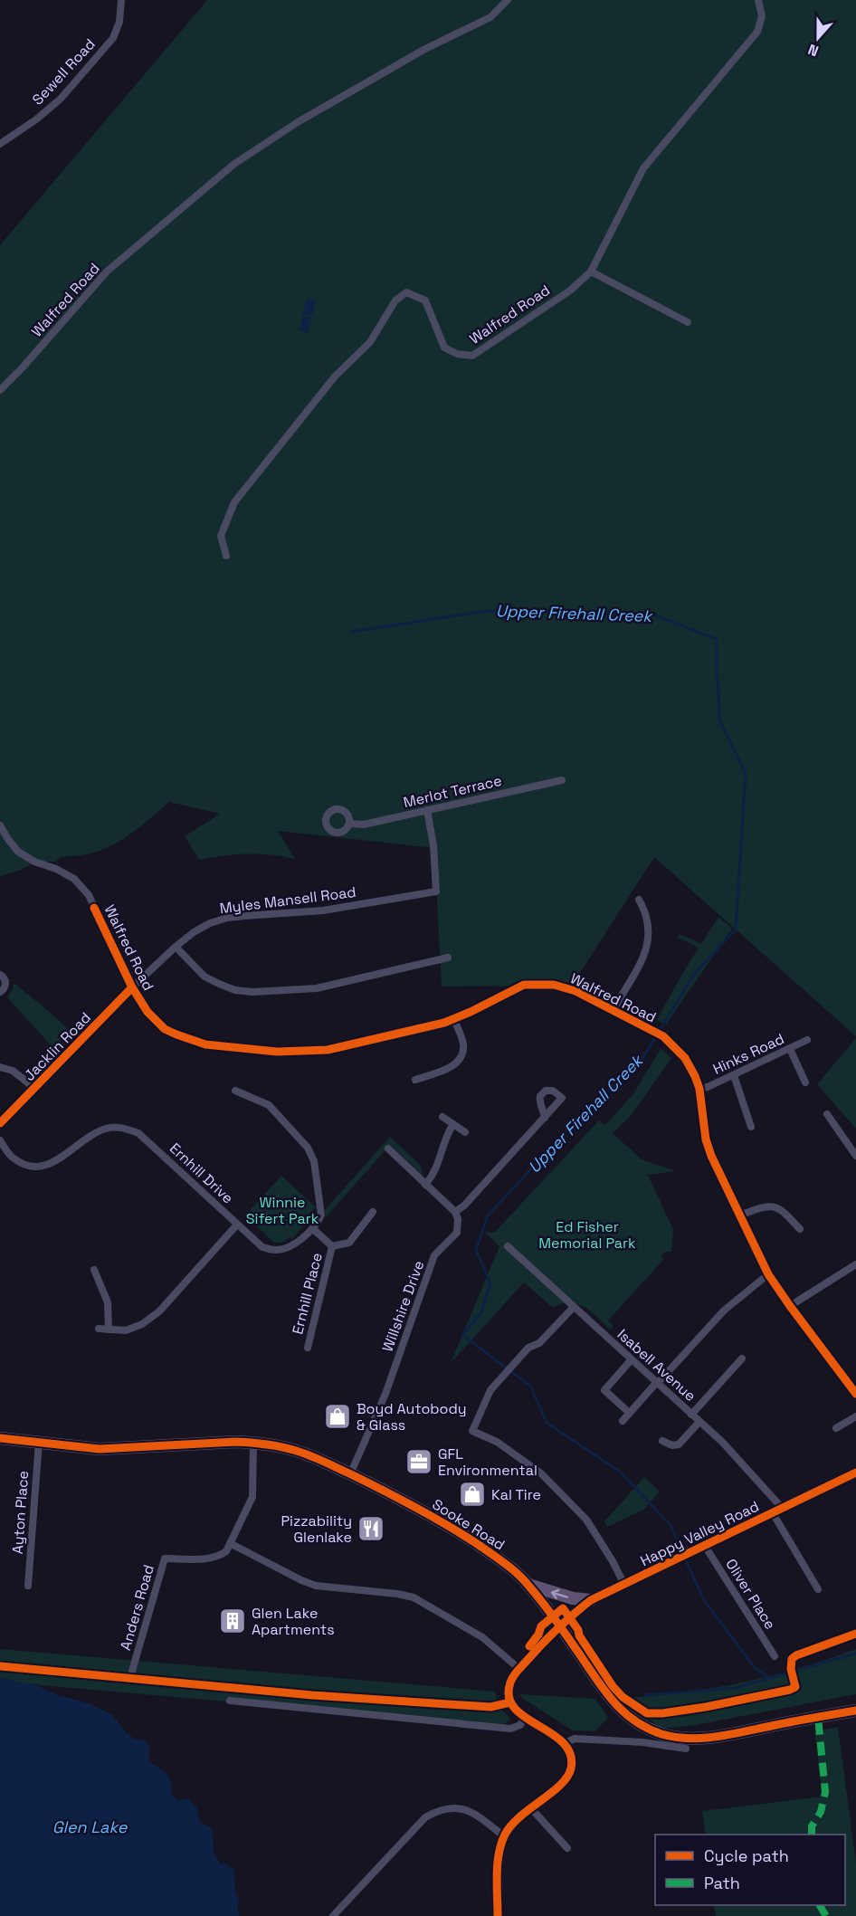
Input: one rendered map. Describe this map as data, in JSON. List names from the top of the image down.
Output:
{
  "streets": {
    "main road": ["Sooke Road"],
    "street": [
      "Sewell Road",
      "Walfred Road",
      "Merlot Terrace",
      "Myles Mansell Road",
      "Jacklin Road",
      "Hinks Road",
      "Ernhill Drive",
      "Ernhill Place",
      "Willshire Drive",
      "Isabell Avenue",
      "Ayton Place",
      "Happy Valley Road",
      "Oliver Place",
      "Anders Road"
    ]
  },
  "crossings": [
    ["Walfred Road", "Myles Mansell Road"],
    ["Walfred Road", "Jacklin Road"],
    ["Walfred Road", "Hinks Road"],
    ["Merlot Terrace", "Myles Mansell Road"],
    ["Myles Mansell Road", "Jacklin Road"],
    ["Ernhill Drive", "Ernhill Place"],
    ["Willshire Drive", "Sooke Road"],
    ["Isabell Avenue", "Happy Valley Road"],
    ["Ayton Place", "Sooke Road"],
    ["Sooke Road", "Happy Valley Road"],
    ["Sooke Road", "Anders Road"],
    ["Happy Valley Road", "Oliver Place"]
  ],
  "water": ["Upper Firehall Creek", "Glen Lake"],
  "parks": ["Winnie Sifert Park", "Ed Fisher Memorial Park"],
  "places": {
    "shop": ["Boyd Autobody & Glass", "Kal Tire"],
    "office": ["GFL Environmental"],
    "restaurant": ["Pizzability Glenlake"],
    "building": ["Glen Lake Apartments"]
  },
  "legend": ["Cycle path", "Path"],
  "north": "bottom"
}
